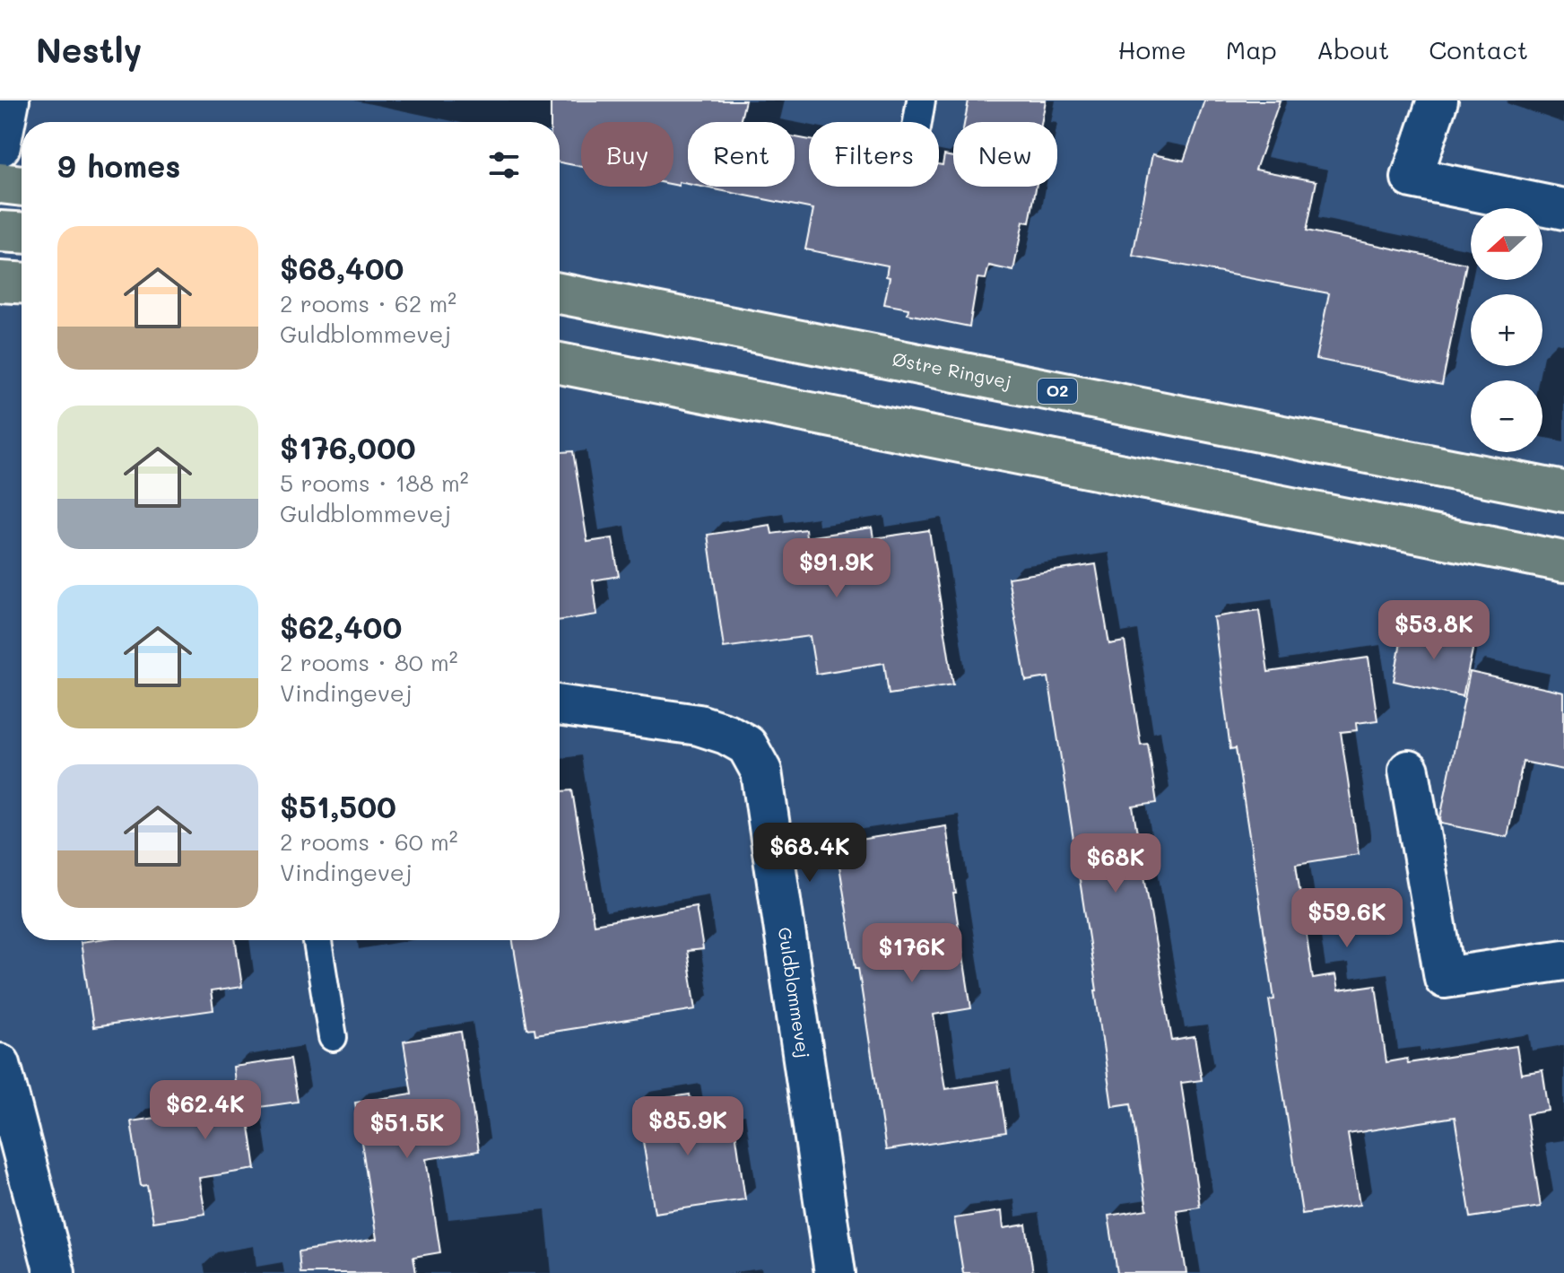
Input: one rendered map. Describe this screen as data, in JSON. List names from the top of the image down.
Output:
{
  "streets": {
    "main road": ["Østre Ringvej", "O2"],
    "street": ["Guldblommevej"]
  },
  "north": "left",
  "page": {
    "header": "Nestly",
    "nav": [
      "Home",
      "Map",
      "About",
      "Contact"
    ],
    "chip": [
      "Buy",
      "Rent",
      "Filters",
      "New"
    ],
    "heading": "9 homes",
    "map_buttons": ["+", "−"],
    "list": [
      {
        "name": "$68,400",
        "note": "2 rooms · 62 m² · Guldblommevej"
      },
      {
        "name": "$176,000",
        "note": "5 rooms · 188 m² · Guldblommevej"
      },
      {
        "name": "$62,400",
        "note": "2 rooms · 80 m² · Vindingevej"
      },
      {
        "name": "$51,500",
        "note": "2 rooms · 60 m² · Vindingevej"
      }
    ],
    "price": [
      "$91.9K",
      "$53.8K",
      "$68.4K",
      "$68K",
      "$59.6K",
      "$176K",
      "$62.4K",
      "$85.9K",
      "$51.5K"
    ]
  }
}
